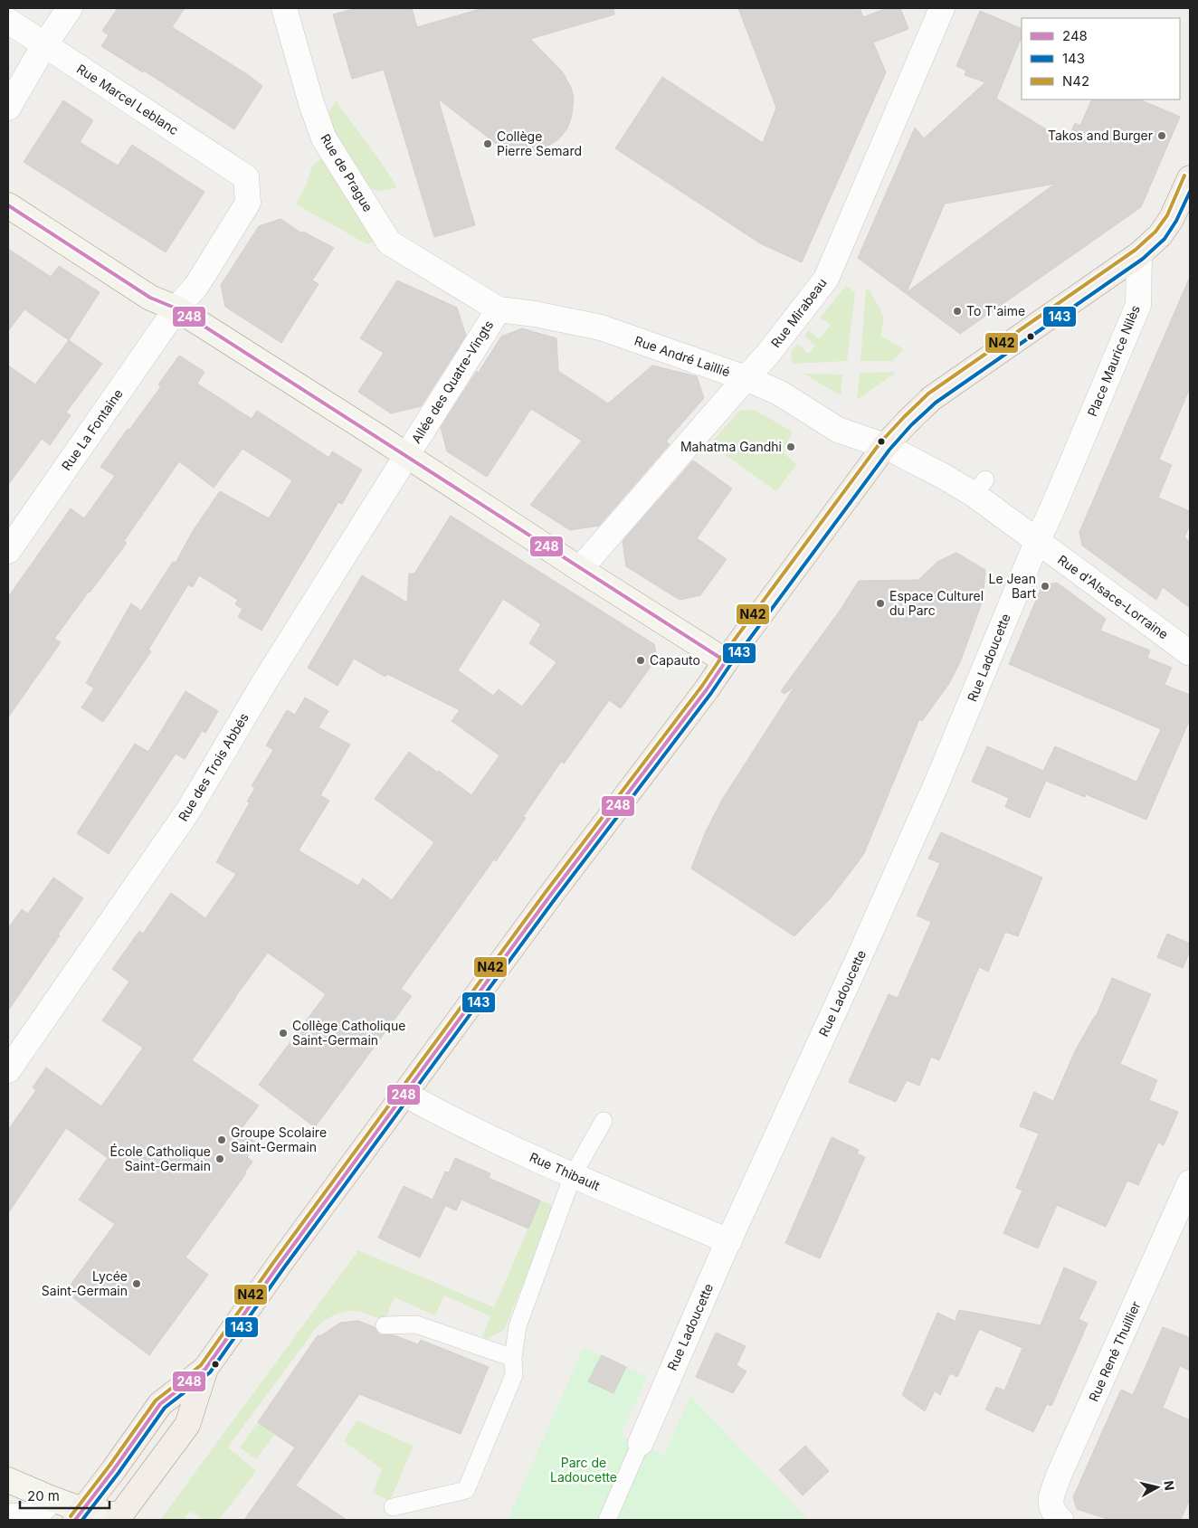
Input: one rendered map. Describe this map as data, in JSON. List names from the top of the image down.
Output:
{
  "streets": {
    "street": [
      "Rue Marcel Leblanc",
      "Rue de Prague",
      "Rue Mirabeau",
      "Rue André Laillié",
      "Place Maurice Nilès",
      "Allée des Quatre-Vingts",
      "Rue La Fontaine",
      "Rue d'Alsace-Lorraine",
      "Rue Ladoucette",
      "Rue des Trois Abbés",
      "Rue Thibault",
      "Rue René Thuillier"
    ]
  },
  "crossings": [
    ["Rue Marcel Leblanc", "Rue La Fontaine"],
    ["Rue de Prague", "Rue André Laillié"],
    ["Rue Mirabeau", "Rue André Laillié"],
    ["Rue André Laillié", "Allée des Quatre-Vingts"],
    ["Place Maurice Nilès", "Rue d'Alsace-Lorraine"],
    ["Place Maurice Nilès", "Rue Ladoucette"],
    ["Allée des Quatre-Vingts", "Rue des Trois Abbés"],
    ["Rue d'Alsace-Lorraine", "Rue Ladoucette"],
    ["Rue Ladoucette", "Rue Thibault"]
  ],
  "parks": ["Parc de Ladoucette"],
  "places": [
    "Takos and Burger",
    "Collège Pierre Semard",
    "To T'aime",
    "Mahatma Gandhi",
    "Le Jean Bart",
    "Espace Culturel du Parc",
    "Capauto",
    "Collège Catholique Saint-Germain",
    "Groupe Scolaire Saint-Germain",
    "École Catholique Saint-Germain",
    "Lycée Saint-Germain"
  ],
  "lines": ["transit line N42", "transit line 143", "transit line 248"],
  "legend": ["248", "143", "N42"],
  "scale_bar": "20 m",
  "north": "right"
}
